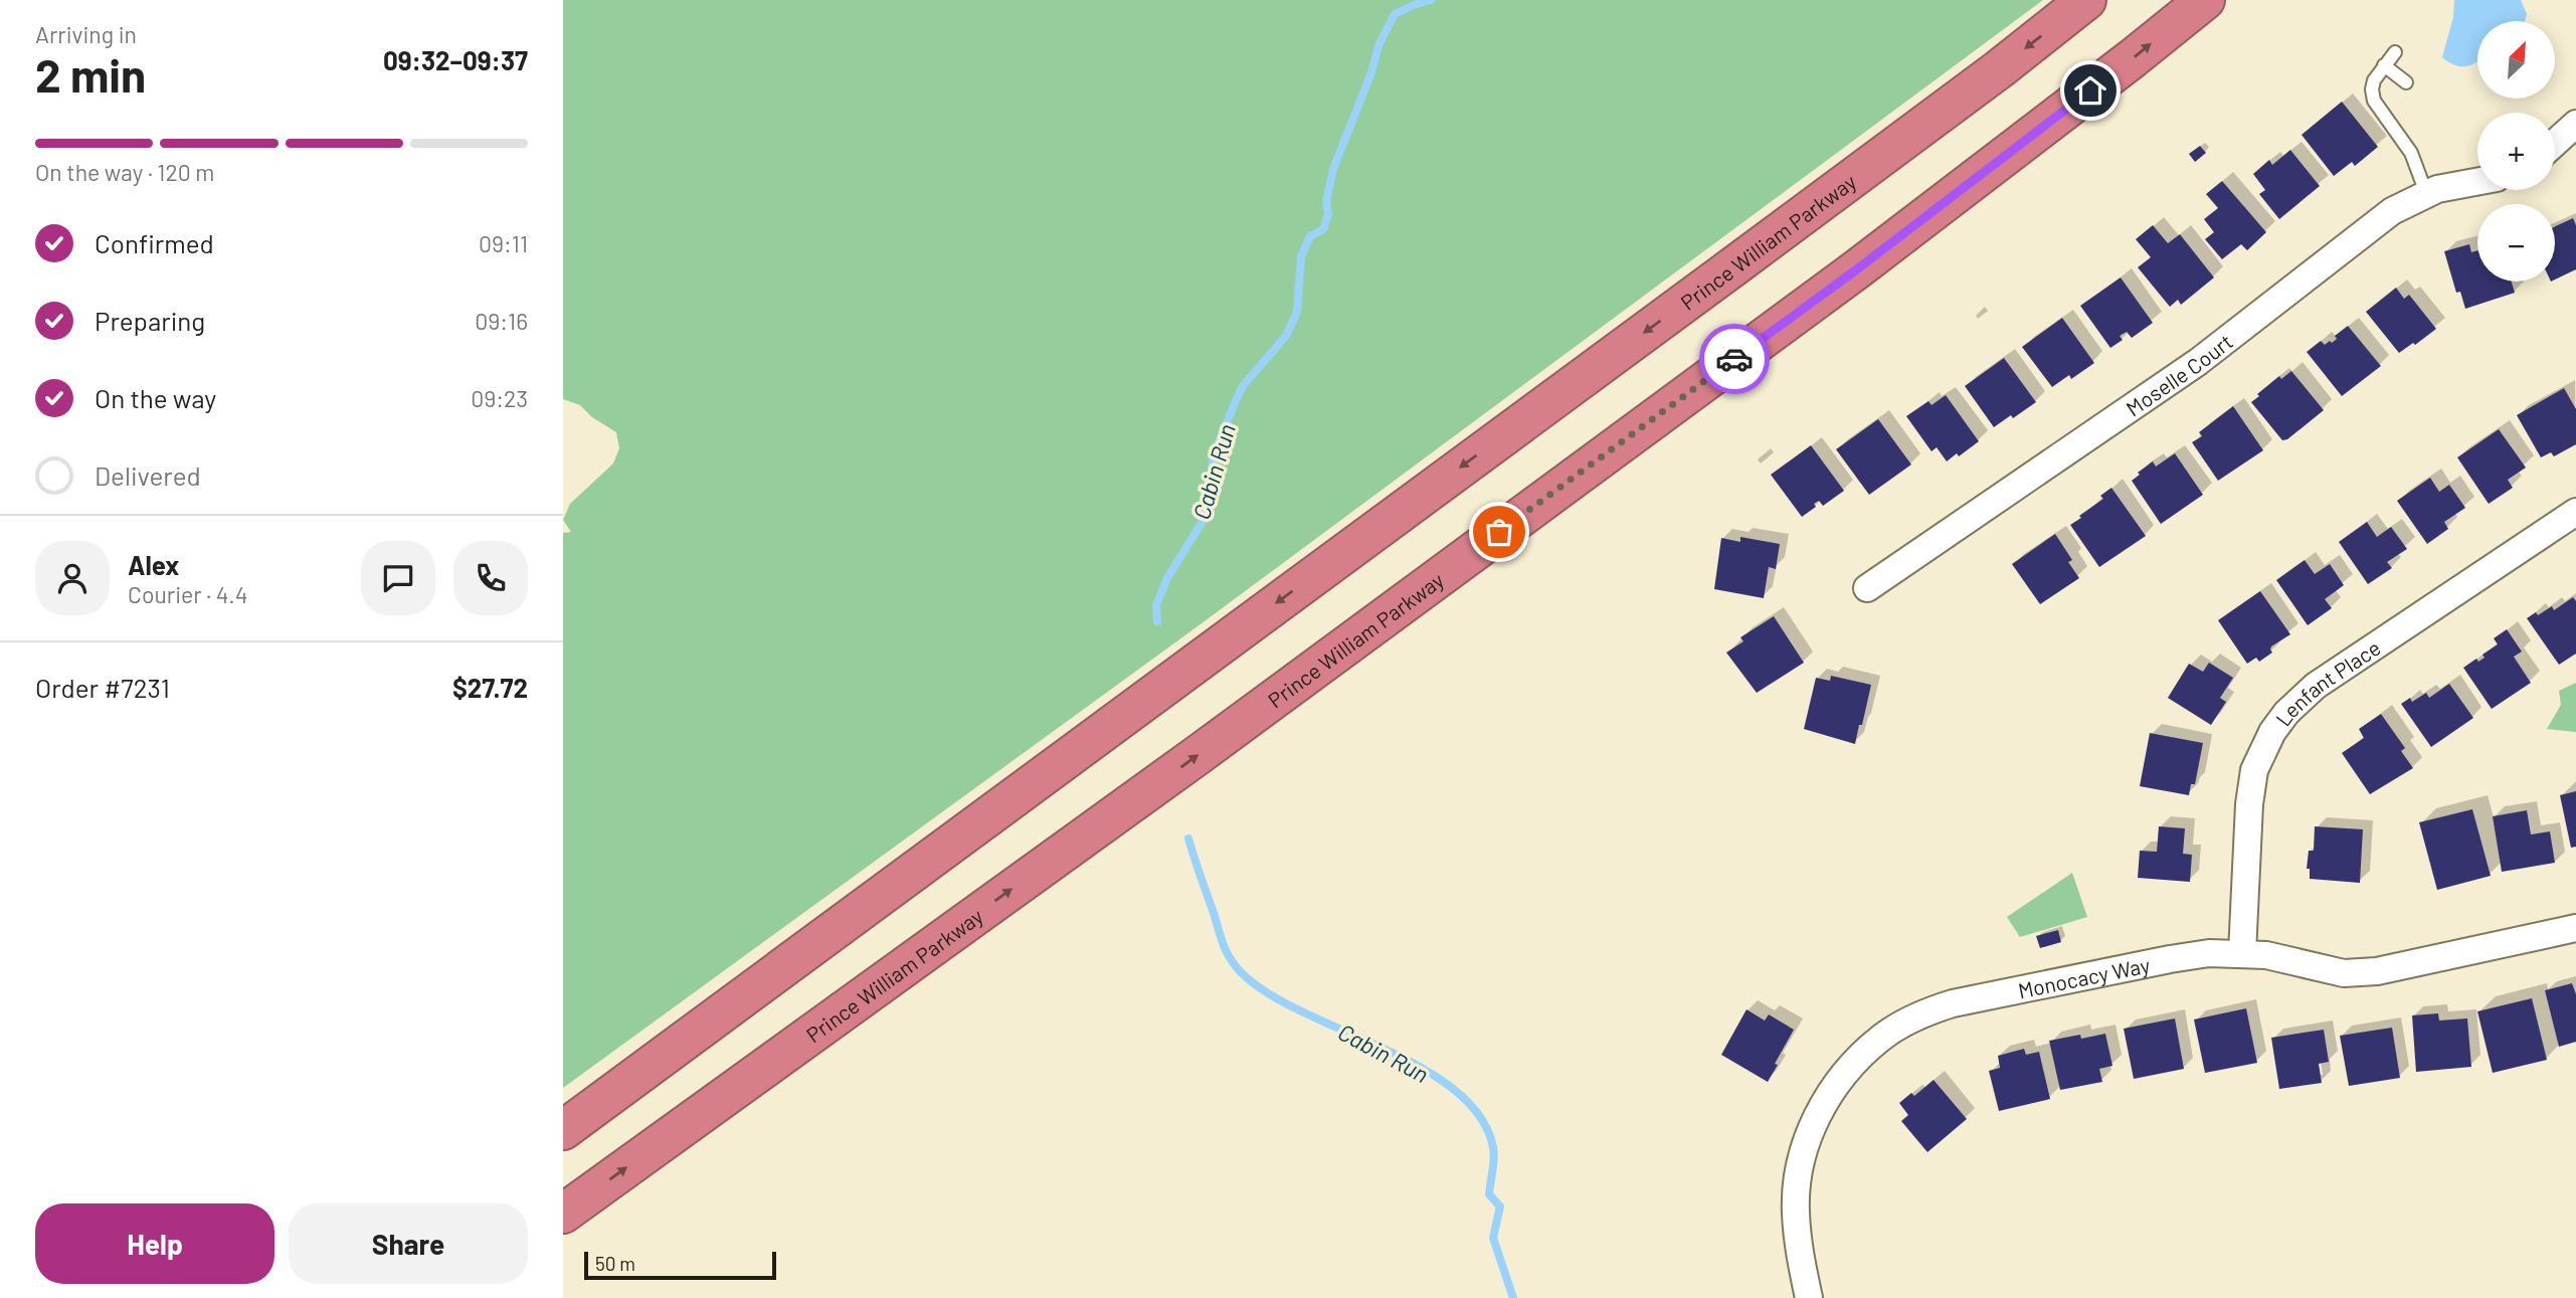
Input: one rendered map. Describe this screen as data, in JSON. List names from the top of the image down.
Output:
{
  "streets": {
    "highway": ["Prince William Parkway"],
    "street": ["Moselle Court", "Lenfant Place", "Monocacy Way"]
  },
  "crossings": [
    ["Lenfant Place", "Monocacy Way"]
  ],
  "water": ["Cabin Run"],
  "scale_bar": "50 m",
  "north": "top right",
  "page": {
    "heading": ["2 min", "Arriving in", "09:32–09:37"],
    "panel": [
      "Alex",
      "Courier · 4.4",
      "Order #7231",
      "$27.72"
    ],
    "map_buttons": ["+", "−"],
    "bar": "On the way · 120 m",
    "list": [
      ["Confirmed", "09:11"],
      ["Preparing", "09:16"],
      ["On the way", "09:23"],
      "Delivered"
    ],
    "buttons": ["Help", "Share"],
    "scale": "50 m"
  }
}
